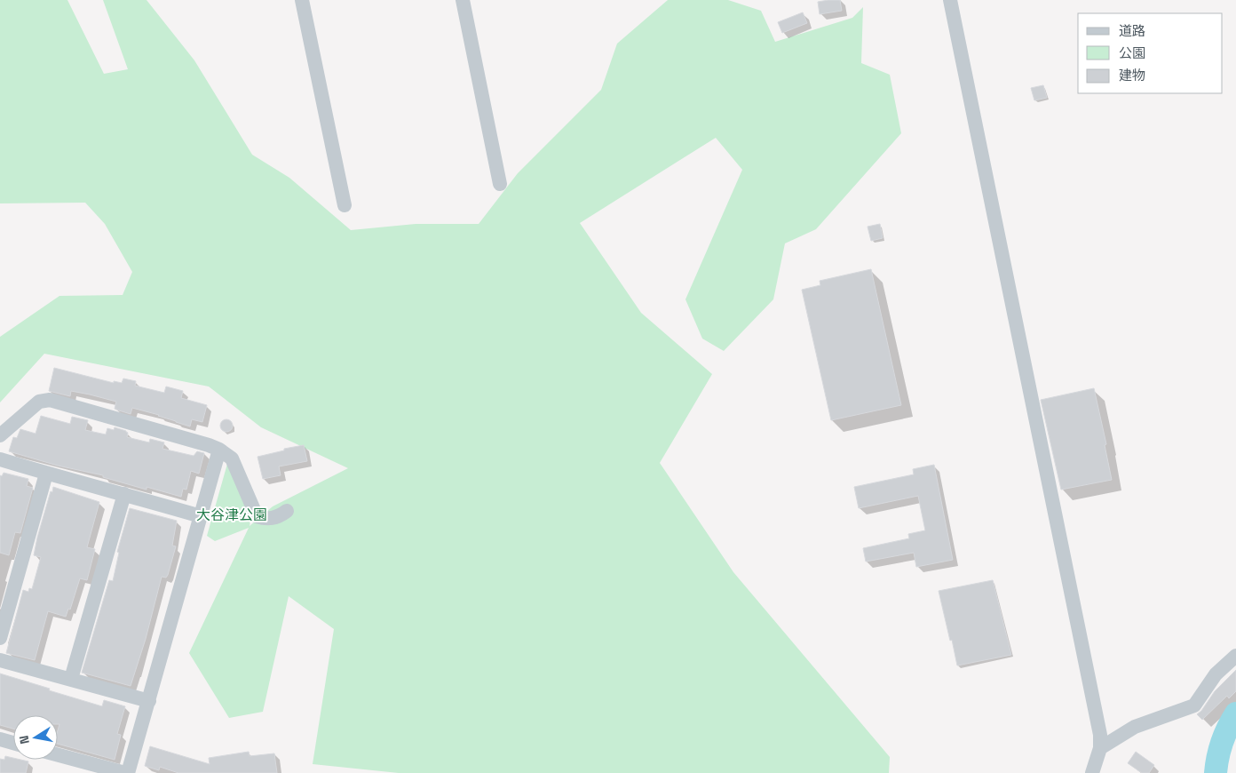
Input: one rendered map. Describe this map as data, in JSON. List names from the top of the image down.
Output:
{
  "parks": ["大谷津公園"],
  "legend": ["道路", "公園", "建物"],
  "north": "left"
}
